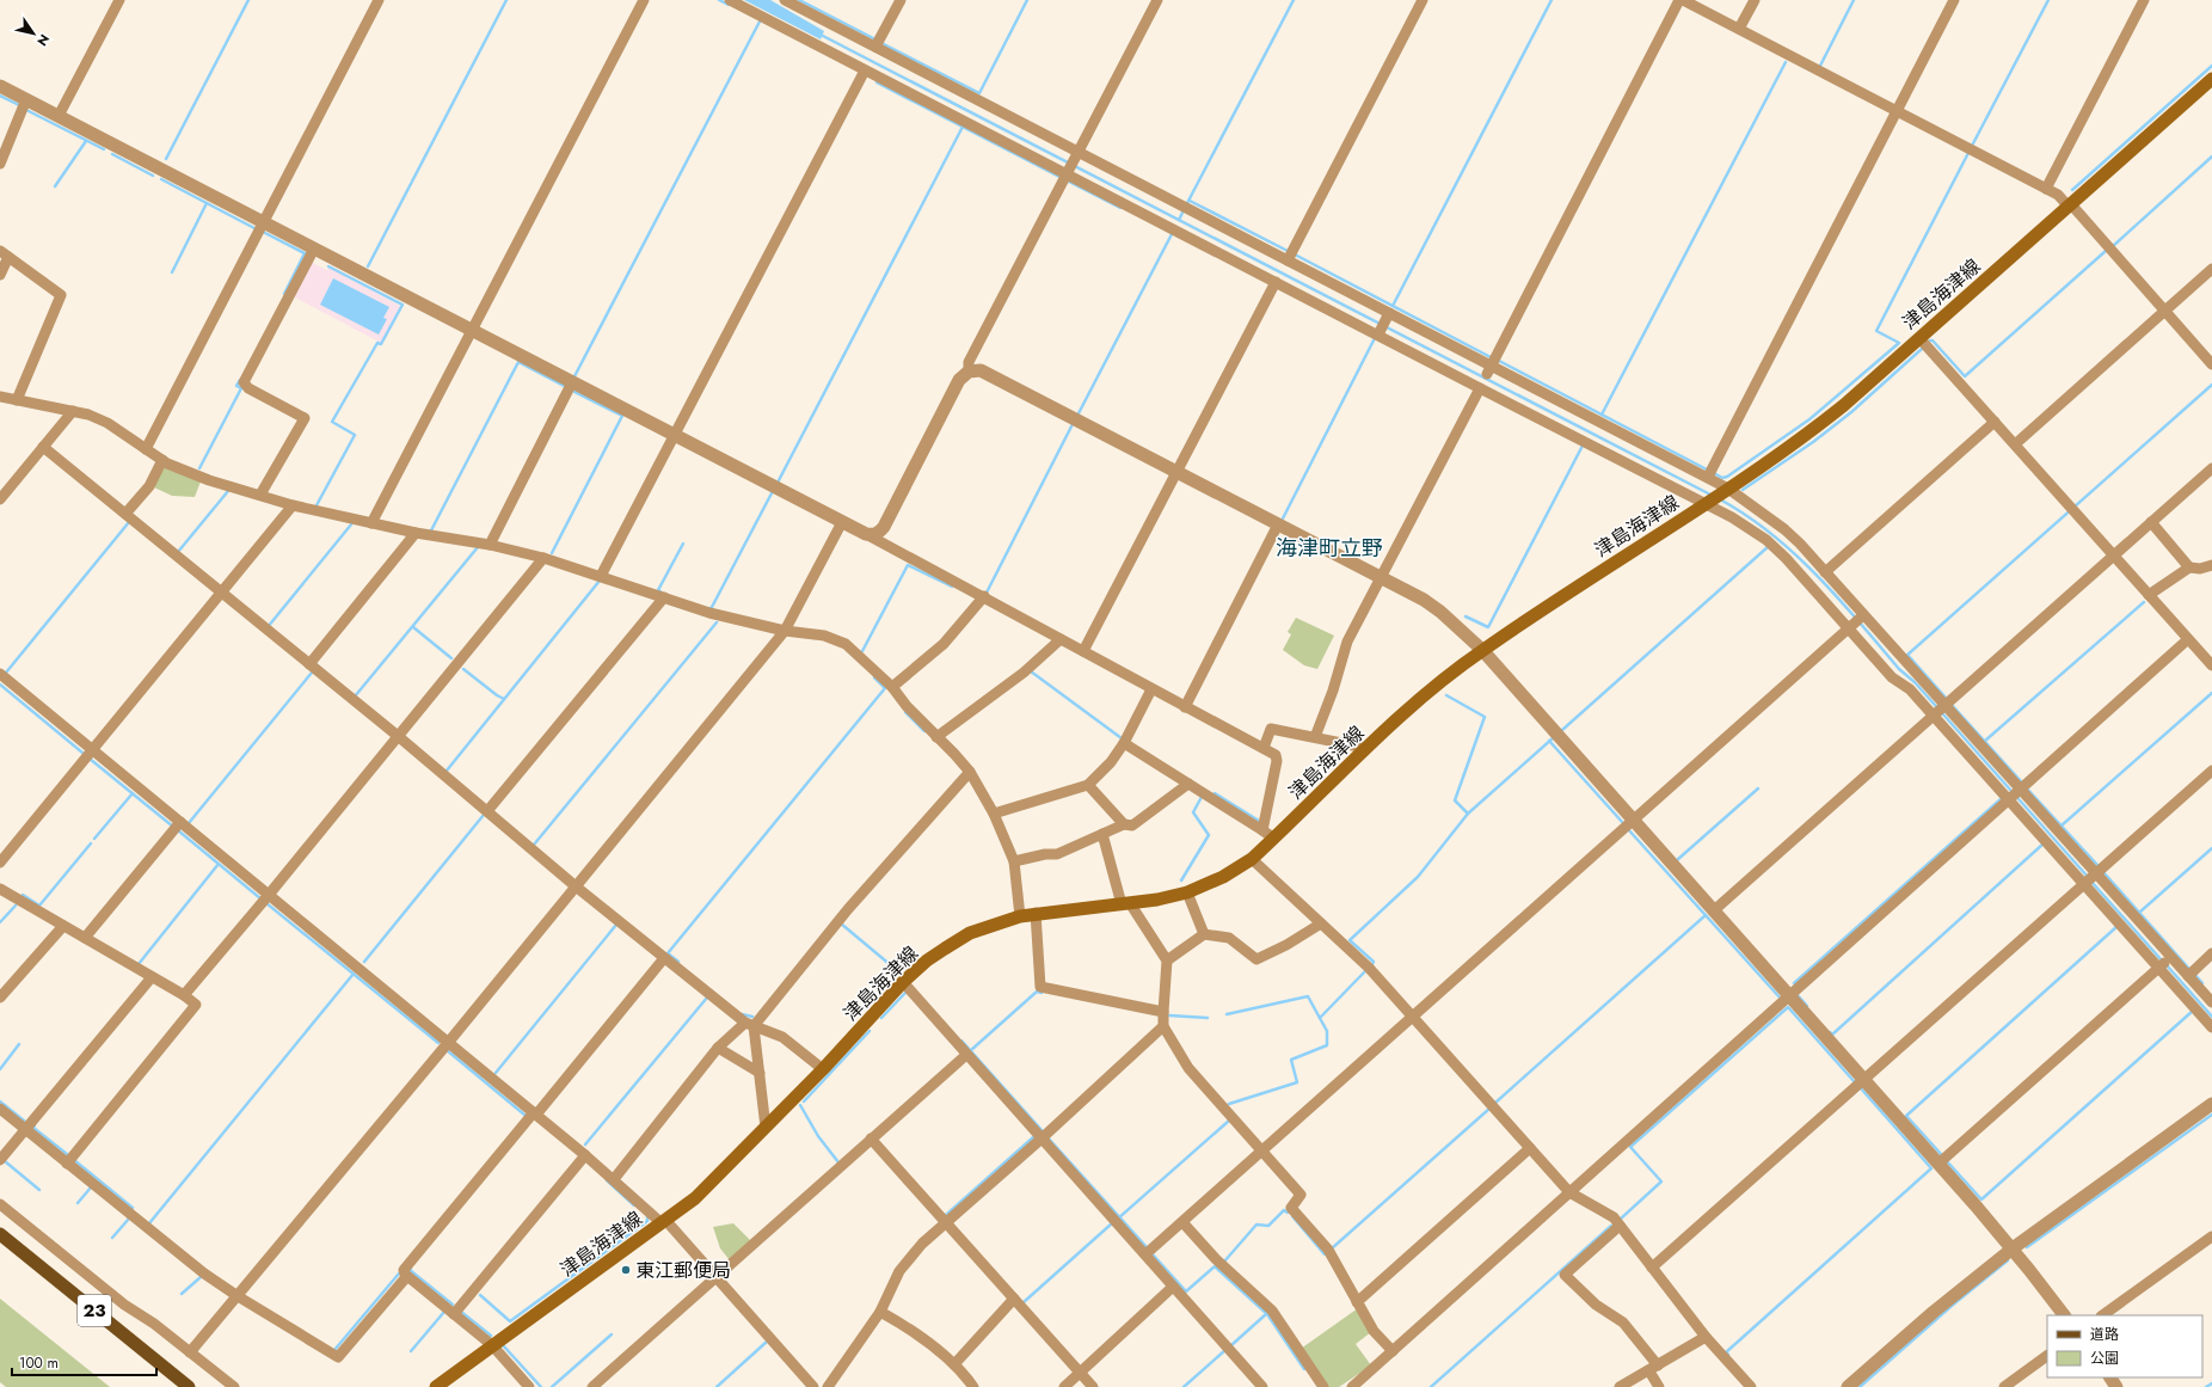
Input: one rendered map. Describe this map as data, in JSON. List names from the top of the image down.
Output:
{
  "streets": {
    "main road": ["津島海津線", "23"]
  },
  "districts": ["海津町立野"],
  "places": ["東江郵便局"],
  "legend": ["道路", "公園"],
  "scale_bar": "100 m",
  "north": "bottom right"
}
